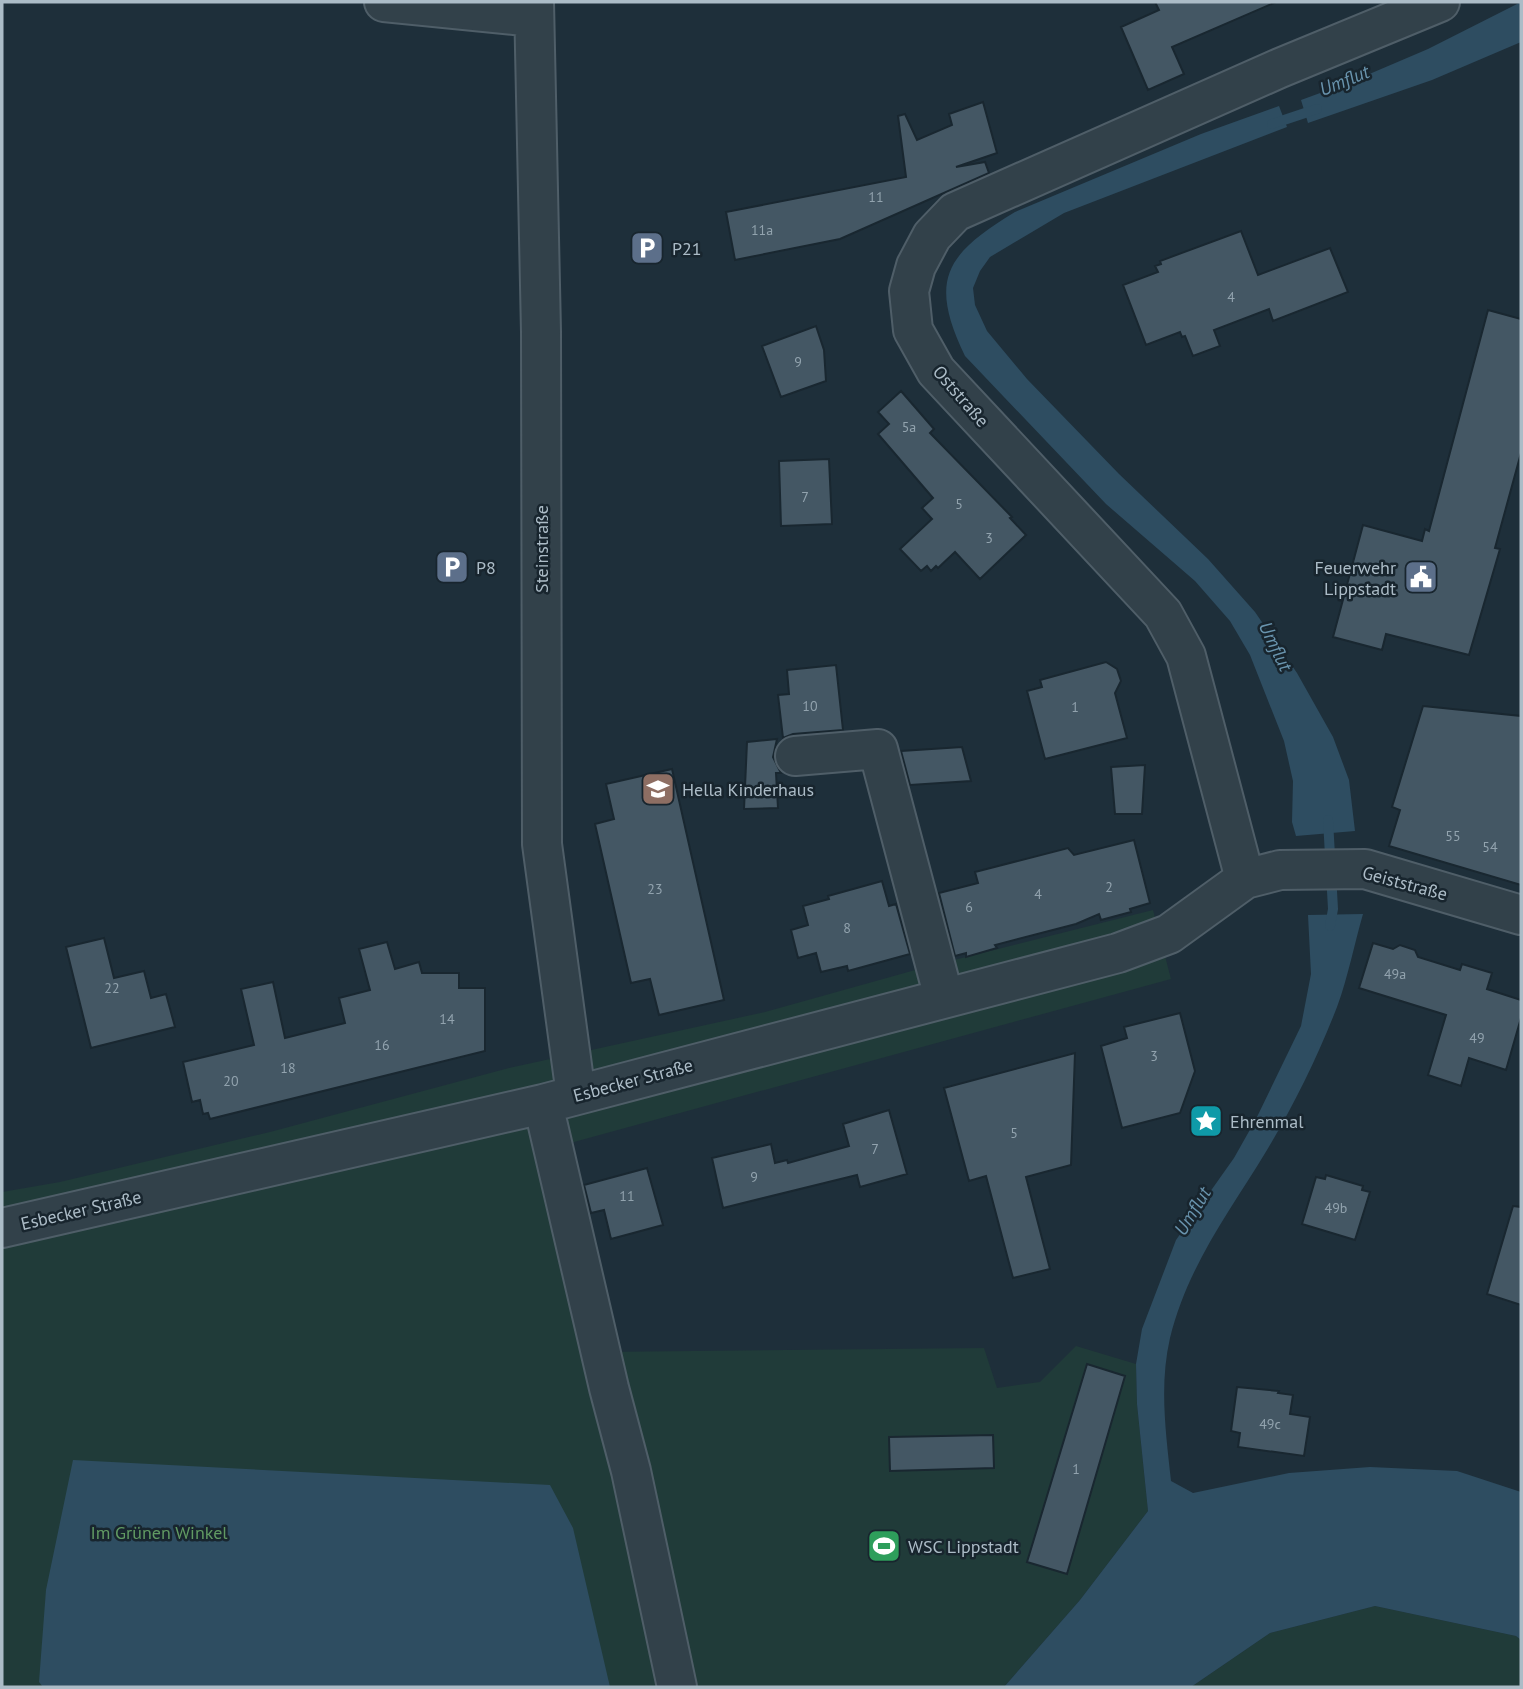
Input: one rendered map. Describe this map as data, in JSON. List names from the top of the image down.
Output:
{
  "streets": {
    "street": [
      "Oststraße",
      "Steinstraße",
      "Geiststraße",
      "Esbecker Straße"
    ]
  },
  "crossings": [
    ["Oststraße", "Geiststraße"],
    ["Oststraße", "Esbecker Straße"],
    ["Steinstraße", "Esbecker Straße"],
    ["Geiststraße", "Esbecker Straße"]
  ],
  "water": ["Umflut"],
  "parks": ["Im Grünen Winkel"],
  "places": {
    "parking": ["P21", "P8"],
    "public building": ["Feuerwehr Lippstadt"],
    "school or university": ["Hella Kinderhaus"],
    "place": ["Ehrenmal"],
    "sports": ["WSC Lippstadt"]
  },
  "house_numbers": [
    "11",
    "11a",
    "4",
    "9",
    "5a",
    "7",
    "5",
    "3",
    "10",
    "1",
    "55",
    "54",
    "2",
    "23",
    "4",
    "6",
    "8",
    "49a",
    "22",
    "14",
    "49",
    "16",
    "3",
    "18",
    "20",
    "5",
    "7",
    "9",
    "11",
    "49b",
    "49c",
    "1"
  ]
}
